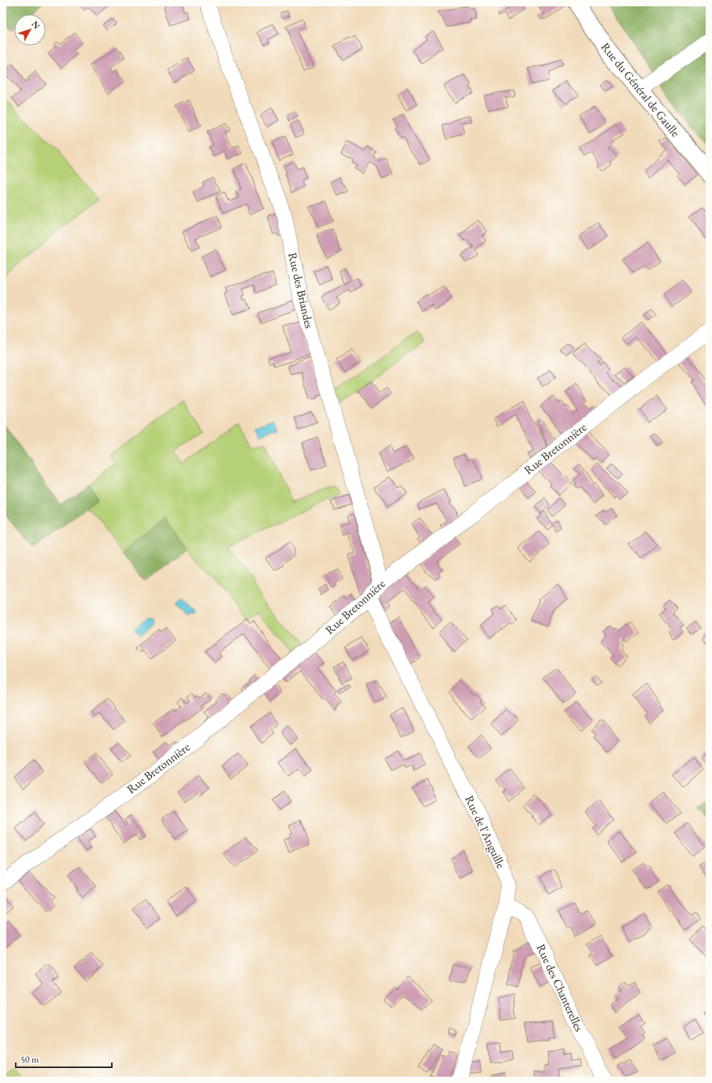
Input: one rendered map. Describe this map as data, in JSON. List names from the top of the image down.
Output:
{
  "streets": {
    "main road": ["Rue du Général de Gaulle"],
    "street": [
      "Rue des Briandes",
      "Rue Bretonnière",
      "Rue de l'Anguille",
      "Rue des Chanterelles"
    ]
  },
  "crossings": [
    ["Rue des Briandes", "Rue Bretonnière"],
    ["Rue Bretonnière", "Rue de l'Anguille"],
    ["Rue de l'Anguille", "Rue des Chanterelles"]
  ],
  "scale_bar": "50 m",
  "north": "top right"
}
